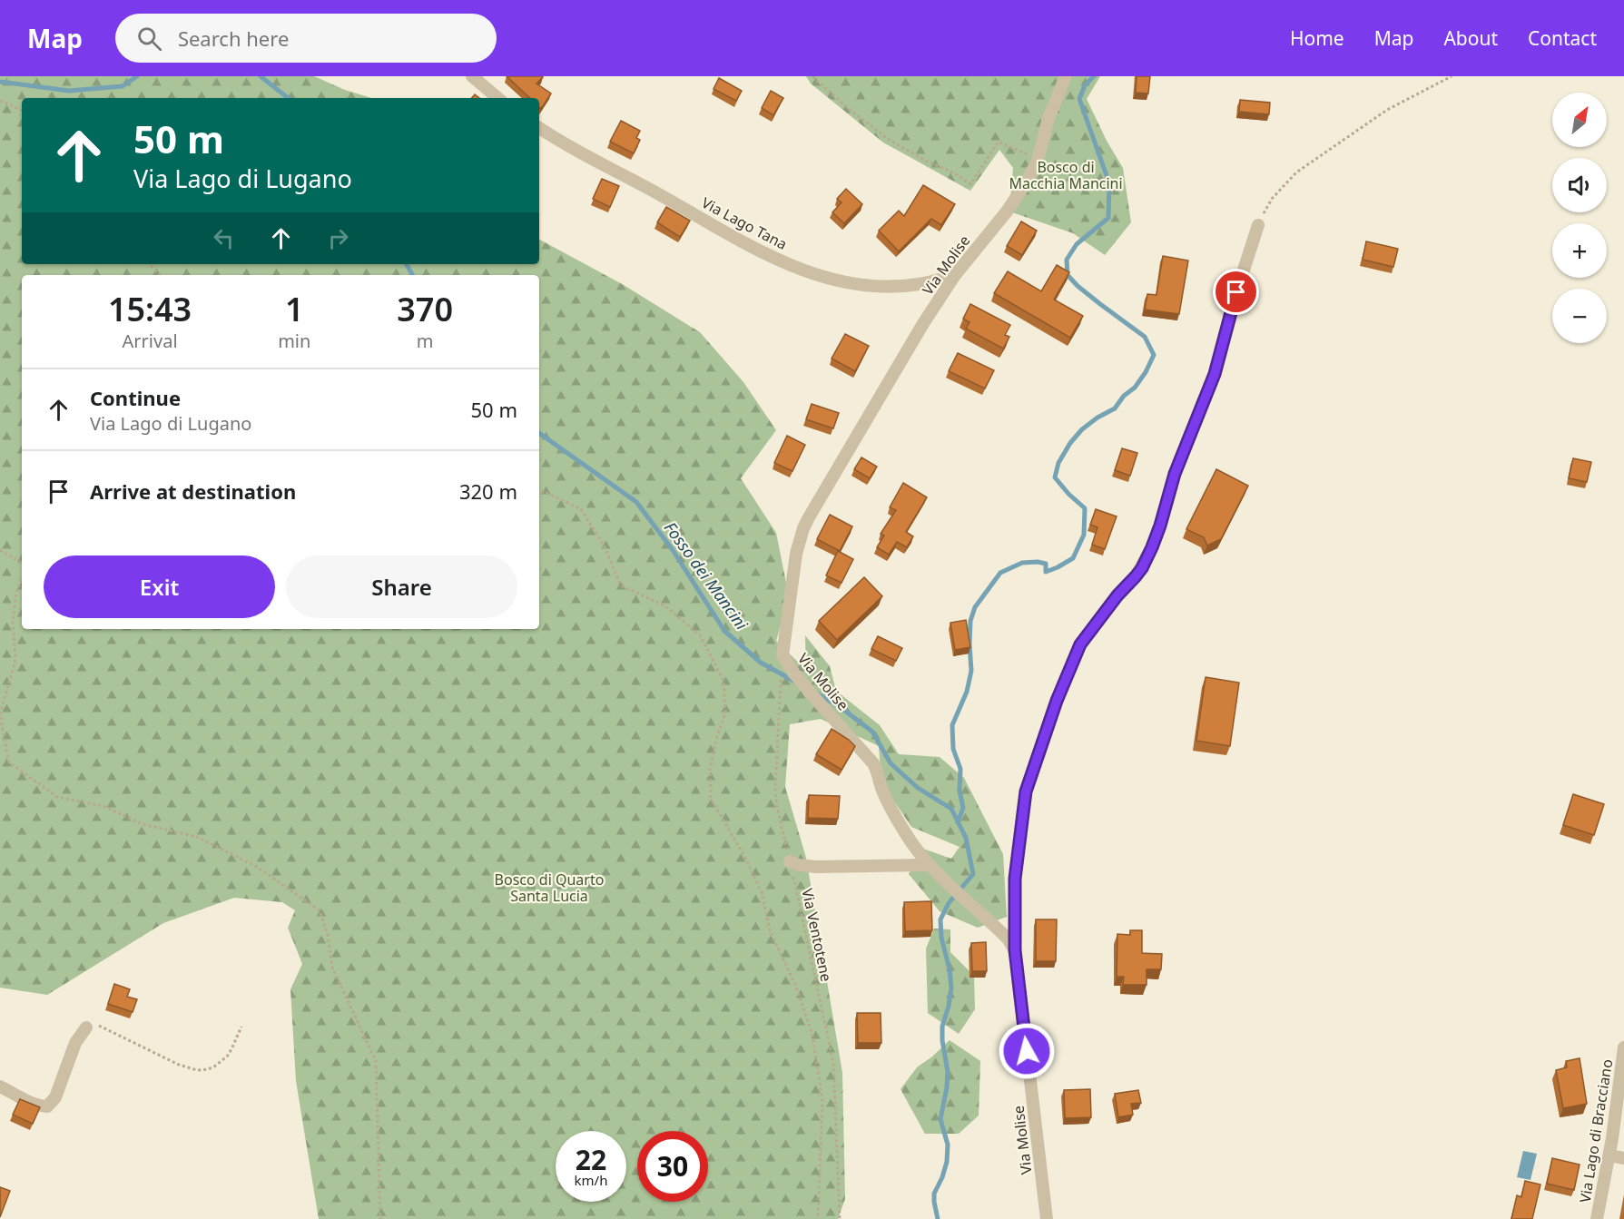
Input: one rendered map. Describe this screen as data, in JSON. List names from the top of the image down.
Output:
{
  "streets": {
    "street": ["Via Lago Tana", "Via Molise", "Via Lago di Bracciano"],
    "path": ["Via Ventotene"]
  },
  "crossings": [
    ["Via Lago Tana", "Via Molise"],
    ["Via Molise", "Via Ventotene"]
  ],
  "water": ["Fosso dei Mancini"],
  "parks": ["Bosco di Macchia Mancini", "Bosco di Quarto Santa Lucia"],
  "north": "top right",
  "page": {
    "header": "Map",
    "search": "Search here",
    "nav": [
      "Home",
      "Map",
      "About",
      "Contact"
    ],
    "map_buttons": ["+", "−"],
    "turn": ["50 m", "Via Lago di Lugano"],
    "eta": [
      "15:43",
      "Arrival",
      "1",
      "min",
      "370",
      "m"
    ],
    "list": [
      {
        "name": "Continue",
        "note": "Via Lago di Lugano",
        "value": "50 m"
      },
      {
        "name": "Arrive at destination",
        "value": "320 m"
      }
    ],
    "buttons": ["Exit", "Share"],
    "speed": "22 km/h",
    "limit": "30"
  }
}
